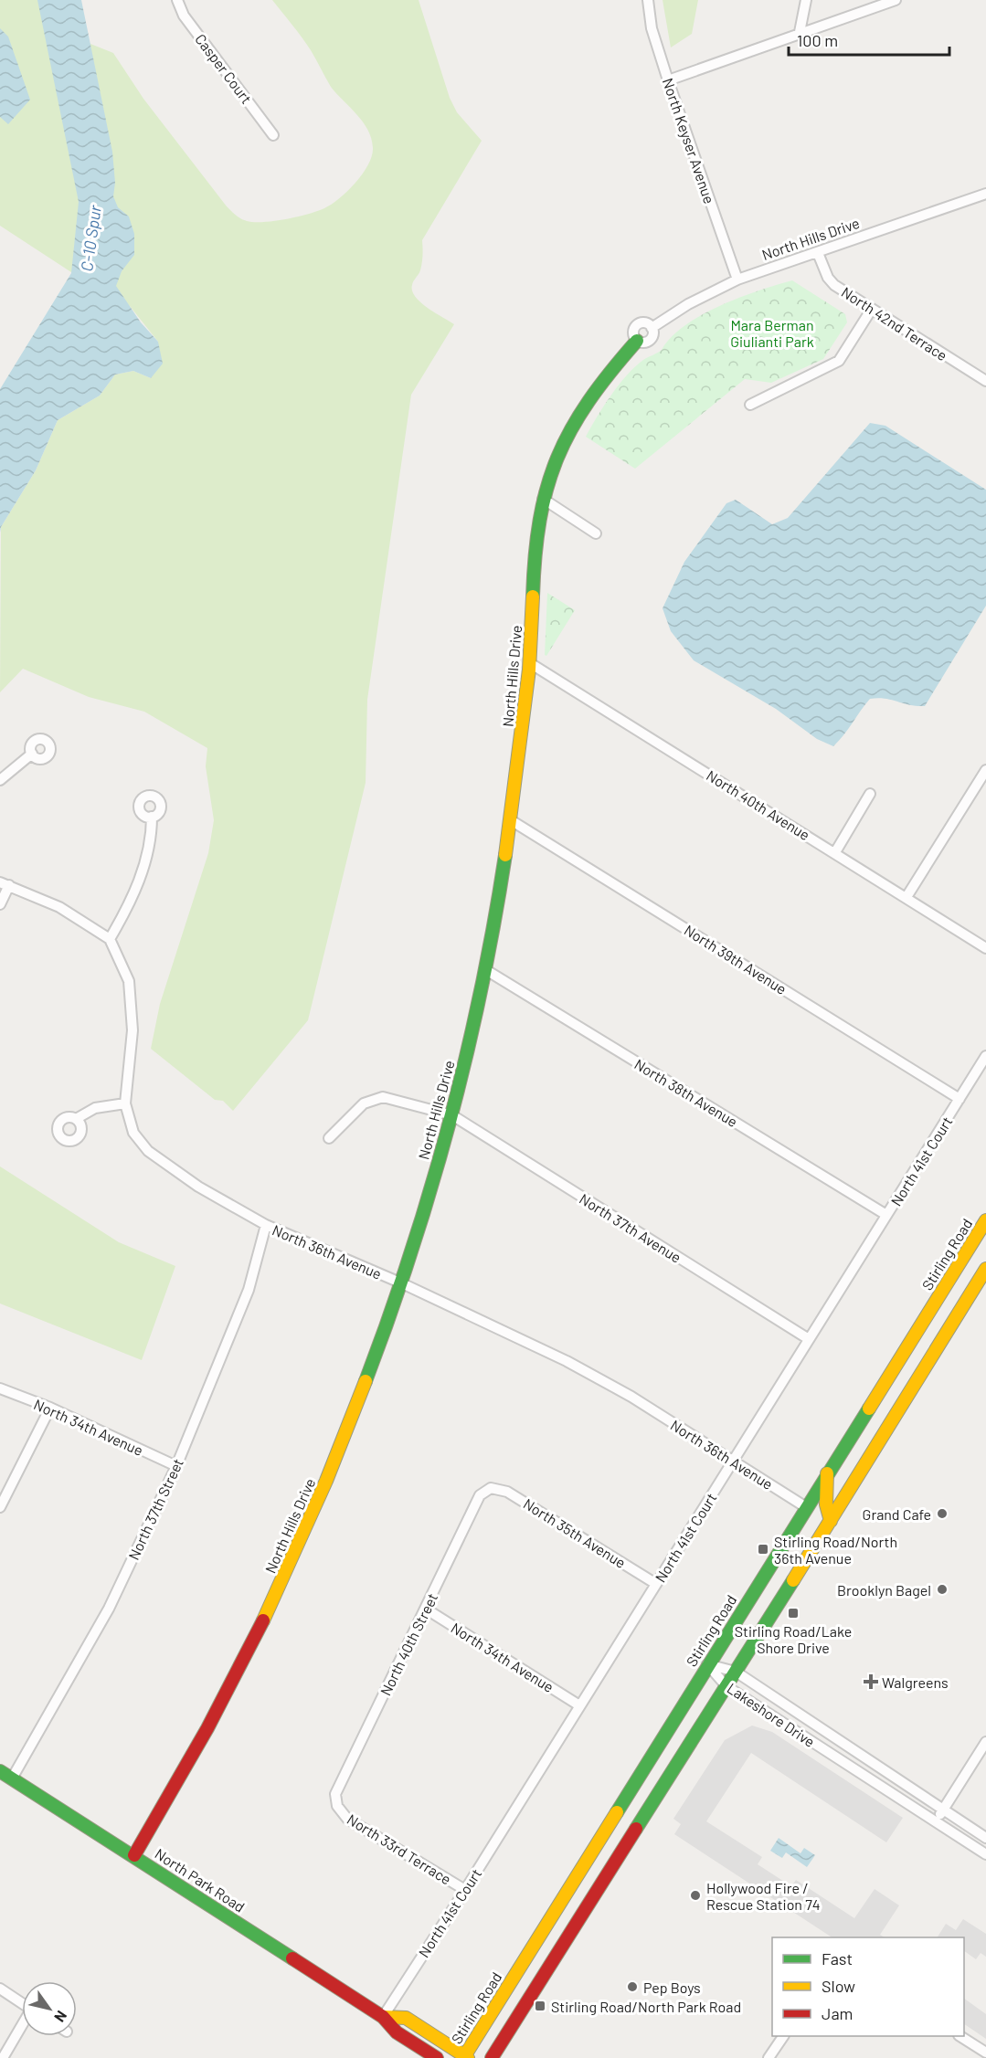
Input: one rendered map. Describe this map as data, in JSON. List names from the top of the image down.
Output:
{
  "streets": {
    "street": [
      "Casper Court",
      "North Keyser Avenue",
      "North Hills Drive",
      "North 42nd Terrace",
      "North 40th Avenue",
      "North 39th Avenue",
      "North 38th Avenue",
      "North 41st Court",
      "North 37th Avenue",
      "North 36th Avenue",
      "Stirling Road",
      "North 34th Avenue",
      "North 37th Street",
      "North 35th Avenue",
      "North 40th Street",
      "Lakeshore Drive",
      "North 33rd Terrace",
      "North Park Road"
    ]
  },
  "crossings": [
    ["North Keyser Avenue", "North Hills Drive"],
    ["North Hills Drive", "North 42nd Terrace"],
    ["North Hills Drive", "North 40th Avenue"],
    ["North Hills Drive", "North 39th Avenue"],
    ["North Hills Drive", "North 38th Avenue"],
    ["North Hills Drive", "North 37th Avenue"],
    ["North Hills Drive", "North 36th Avenue"],
    ["North Hills Drive", "North Park Road"],
    ["North 39th Avenue", "North 41st Court"],
    ["North 38th Avenue", "North 41st Court"],
    ["North 41st Court", "North 37th Avenue"],
    ["North 41st Court", "North 36th Avenue"],
    ["North 41st Court", "North 34th Avenue"],
    ["North 41st Court", "North 35th Avenue"],
    ["North 41st Court", "North 33rd Terrace"],
    ["North 41st Court", "North Park Road"],
    ["North 36th Avenue", "Stirling Road"],
    ["North 36th Avenue", "North 37th Street"],
    ["Stirling Road", "Lakeshore Drive"],
    ["Stirling Road", "North Park Road"],
    ["North 34th Avenue", "North 37th Street"],
    ["North 34th Avenue", "North 40th Street"],
    ["North 37th Street", "North Park Road"],
    ["North 35th Avenue", "North 40th Street"],
    ["North 40th Street", "North 33rd Terrace"]
  ],
  "water": ["C-10 Spur"],
  "parks": ["Mara Berman Giulianti Park"],
  "places": {
    "other": [
      "Grand Cafe",
      "Brooklyn Bagel",
      "Hollywood Fire / Rescue Station 74",
      "Pep Boys"
    ],
    "transit": ["Stirling Road/North 36th Avenue", "Stirling Road/Lake Shore Drive", "Stirling Road/North Park Road"],
    "health": ["Walgreens"]
  },
  "legend": ["Fast", "Slow", "Jam"],
  "scale_bar": "100 m",
  "north": "bottom right"
}
